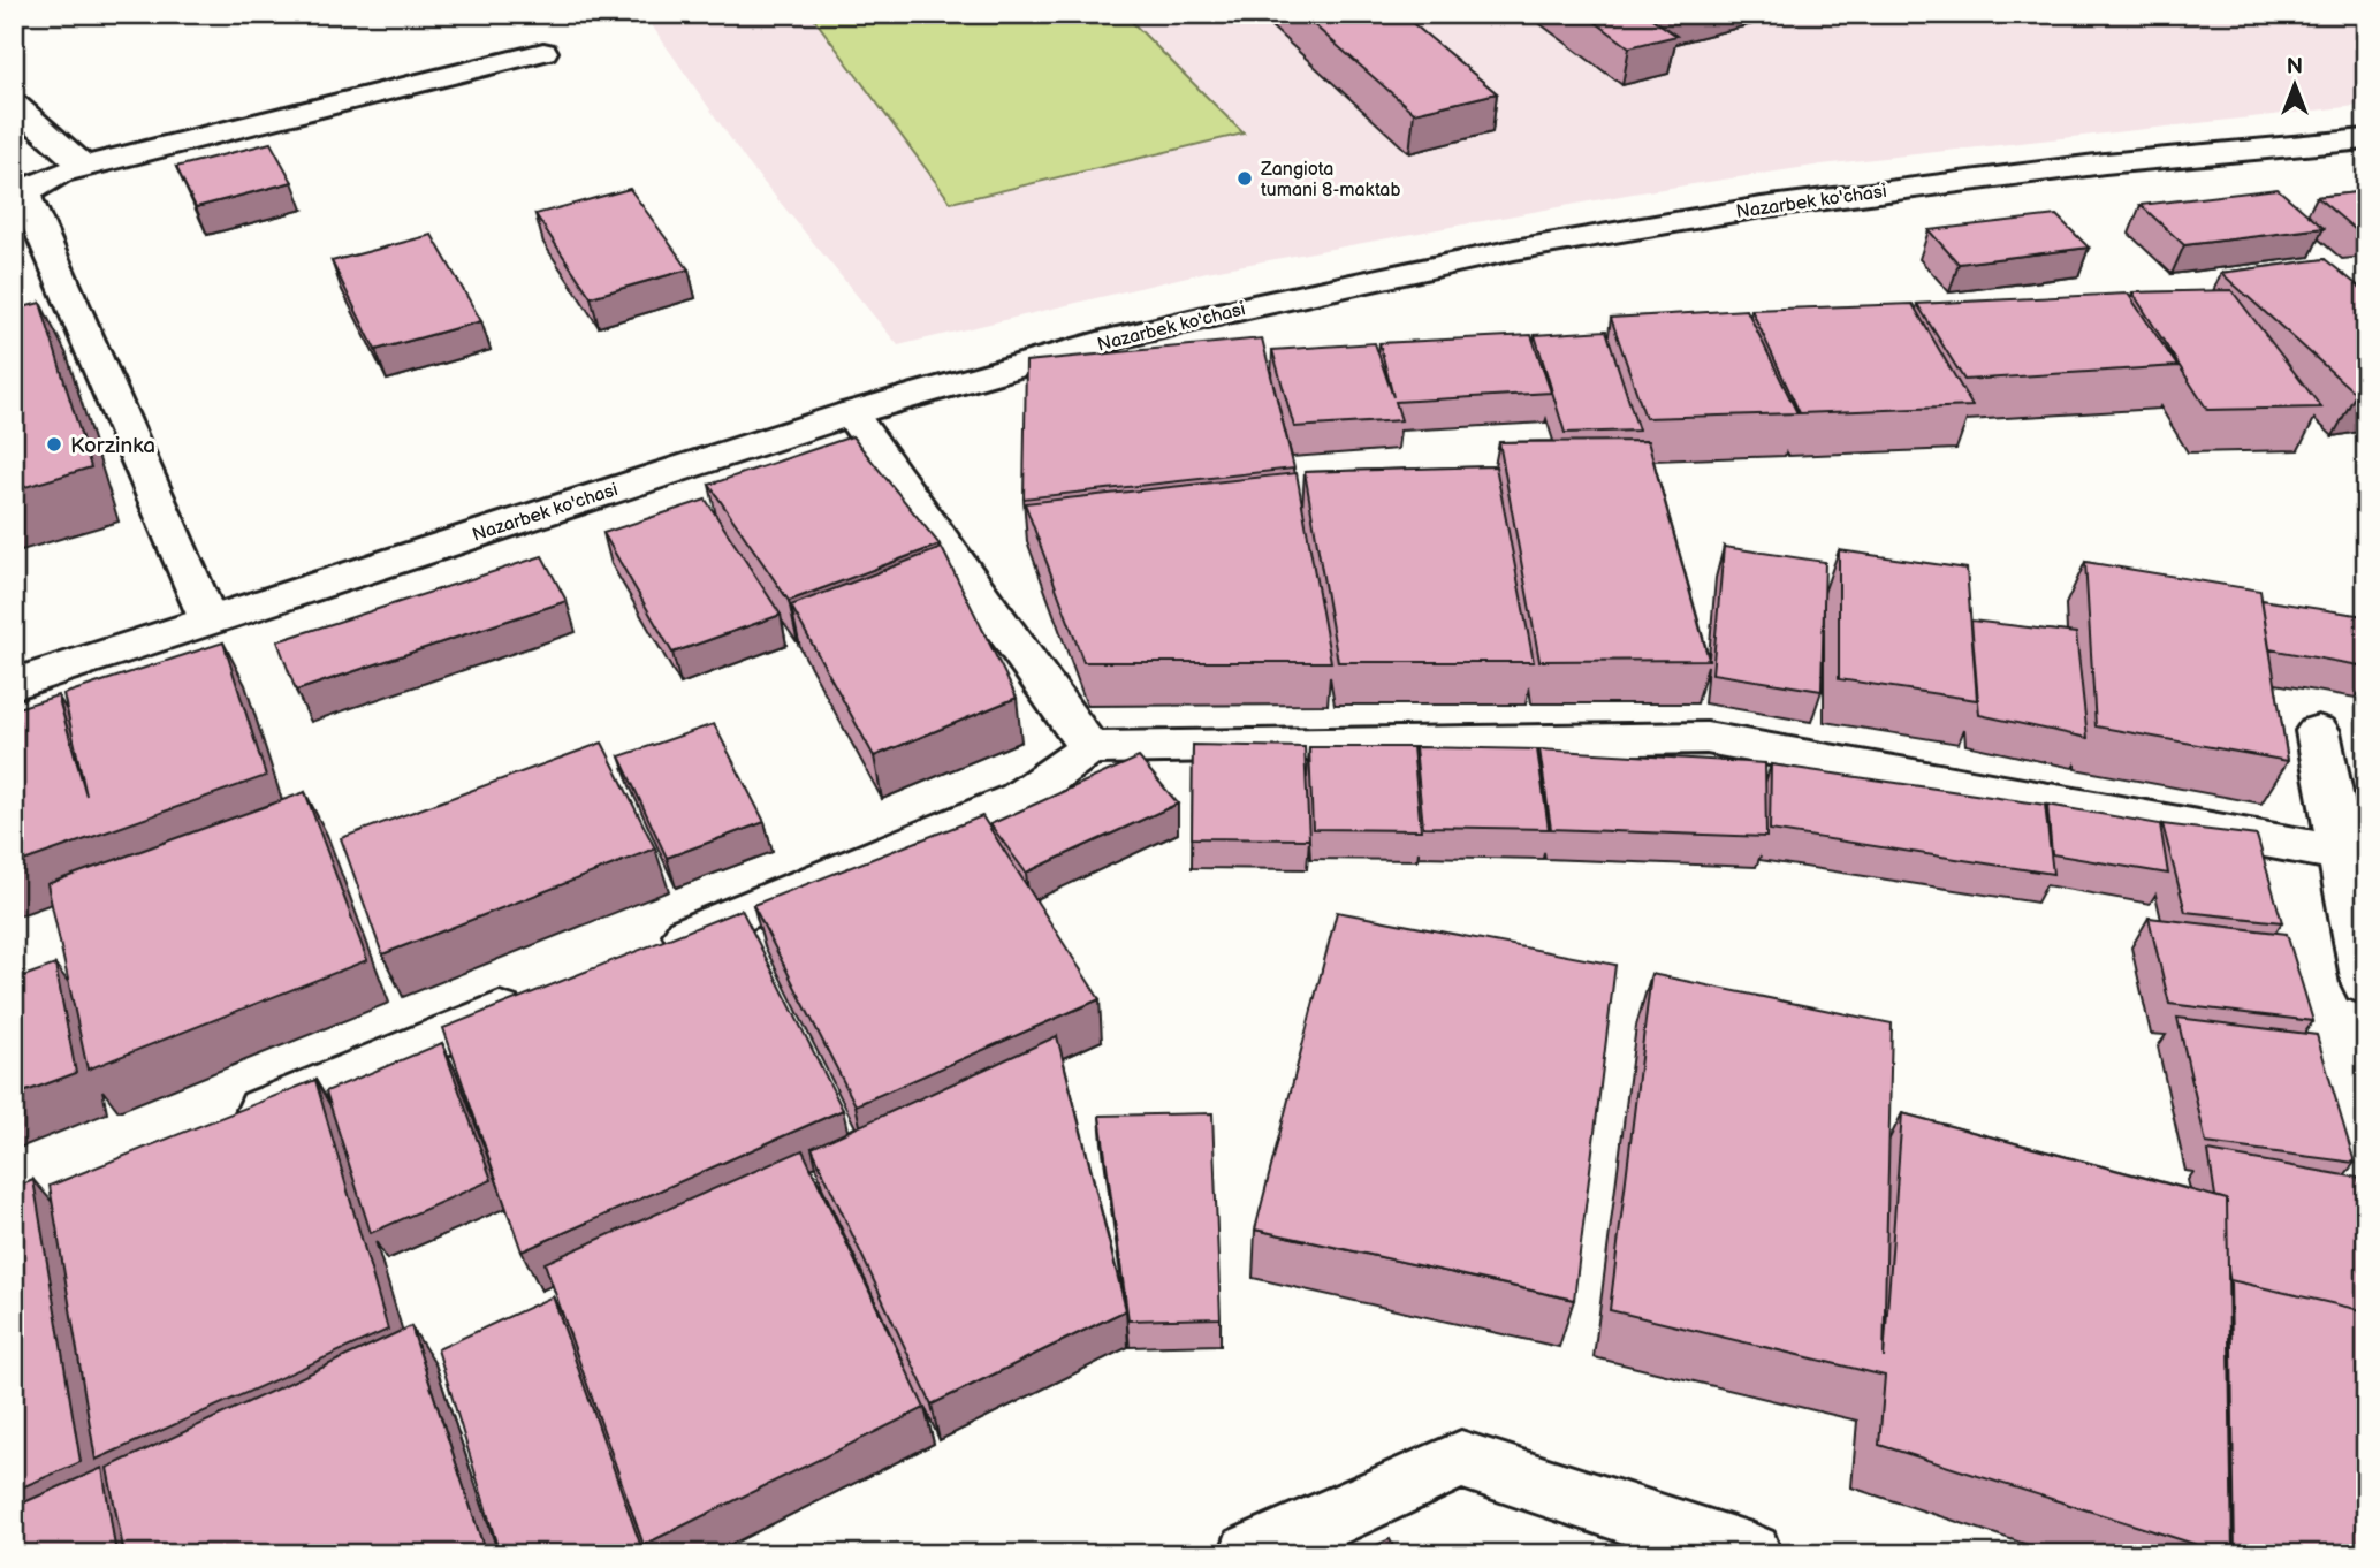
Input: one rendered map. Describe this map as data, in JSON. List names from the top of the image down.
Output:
{
  "streets": {
    "street": ["Nazarbek ko'chasi"]
  },
  "places": ["Zangiota tumani 8-maktab", "Korzinka"],
  "north": "top"
}
